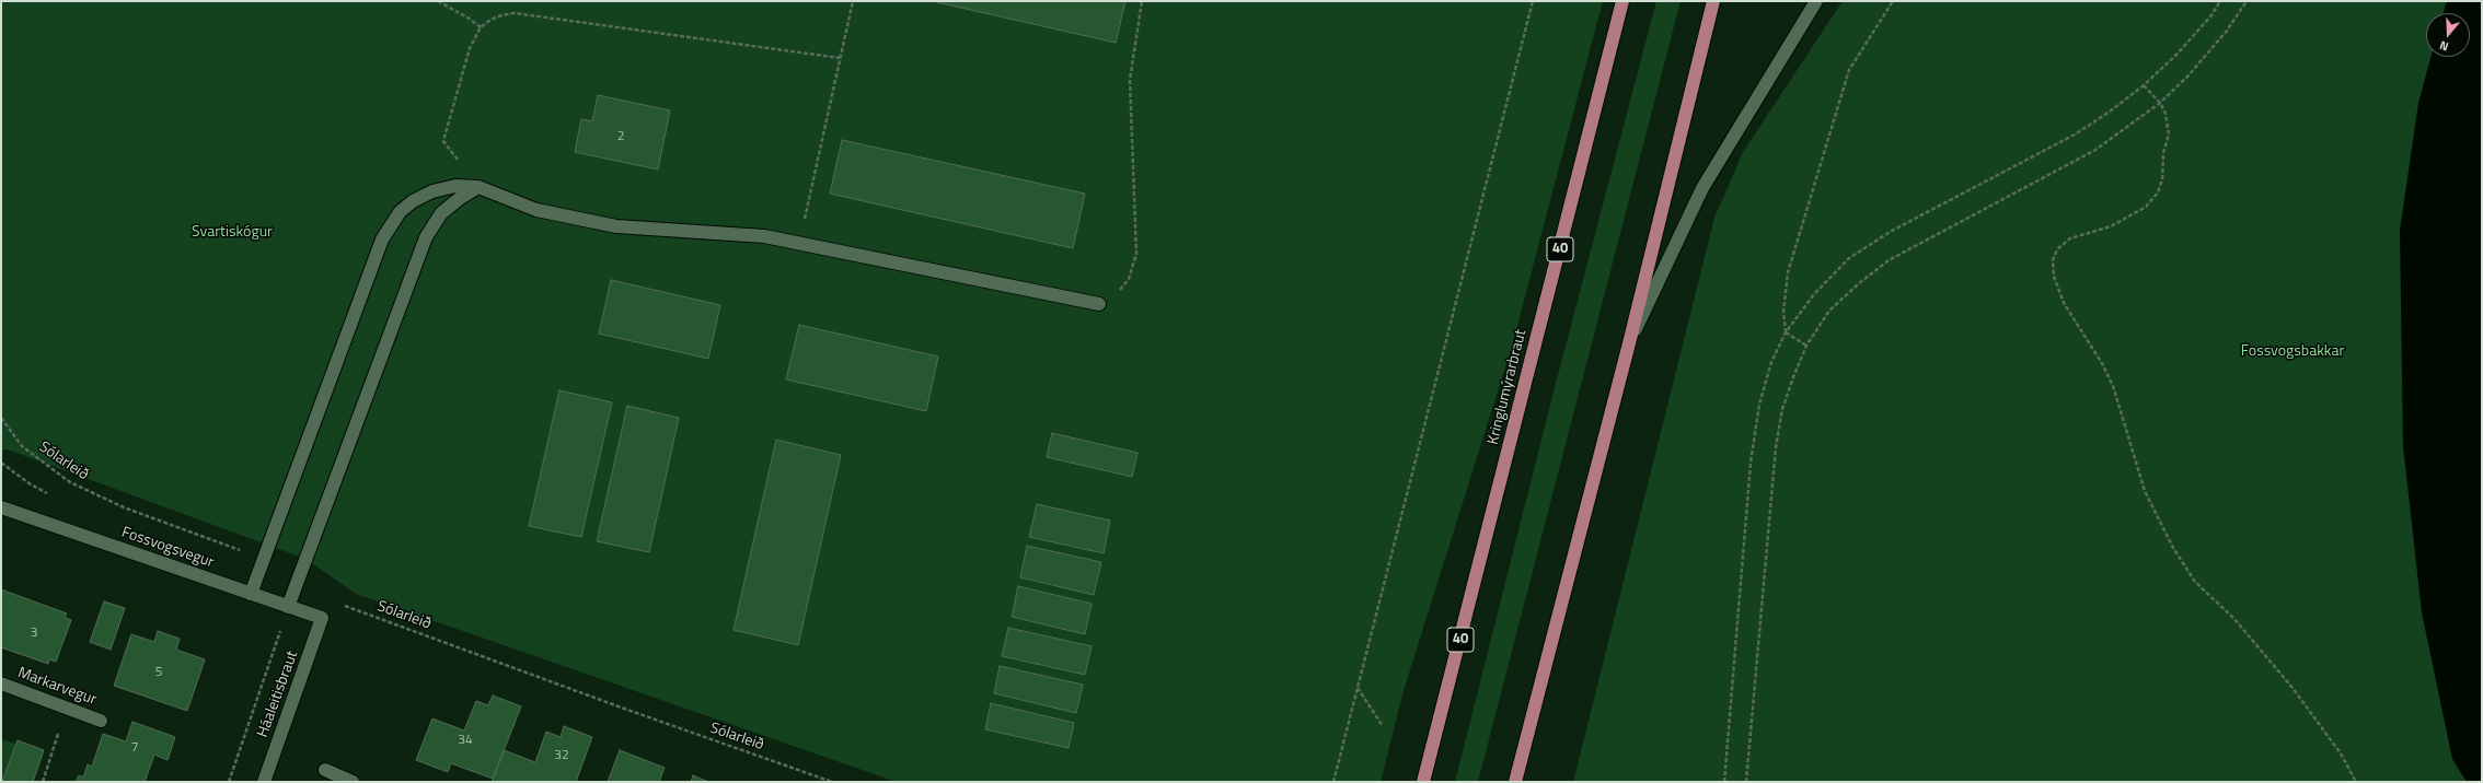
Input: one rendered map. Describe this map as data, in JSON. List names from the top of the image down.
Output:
{
  "streets": {
    "main road": ["40", "Kringlumýrarbraut"],
    "street": ["Fossvogsvegur", "Markarvegur", "Háaleitisbraut"],
    "path": ["Sólarleið"]
  },
  "crossings": [
    ["Fossvogsvegur", "Háaleitisbraut"]
  ],
  "parks": ["Svartiskógur", "Fossvogsbakkar"],
  "house_numbers": [
    "2",
    "3",
    "5",
    "34",
    "7",
    "32"
  ],
  "north": "bottom"
}
